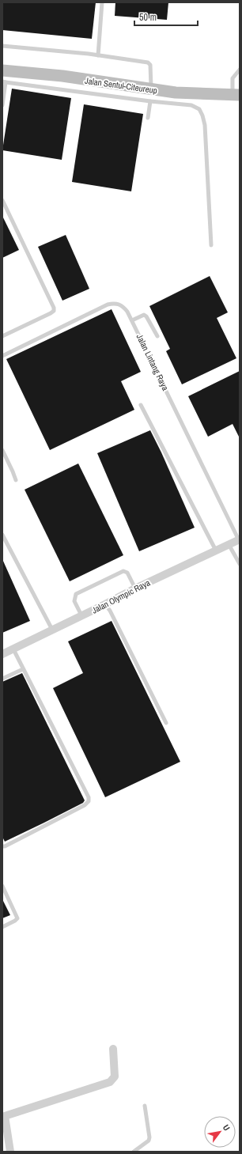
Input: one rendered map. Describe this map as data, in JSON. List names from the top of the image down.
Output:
{
  "streets": {
    "street": ["Jalan Sentul-Citeureup", "Jalan Olympic Raya"],
    "lane": ["Jalan Lintang Raya"]
  },
  "crossings": [
    ["Jalan Lintang Raya", "Jalan Olympic Raya"]
  ],
  "scale_bar": "50 m",
  "north": "top right"
}
